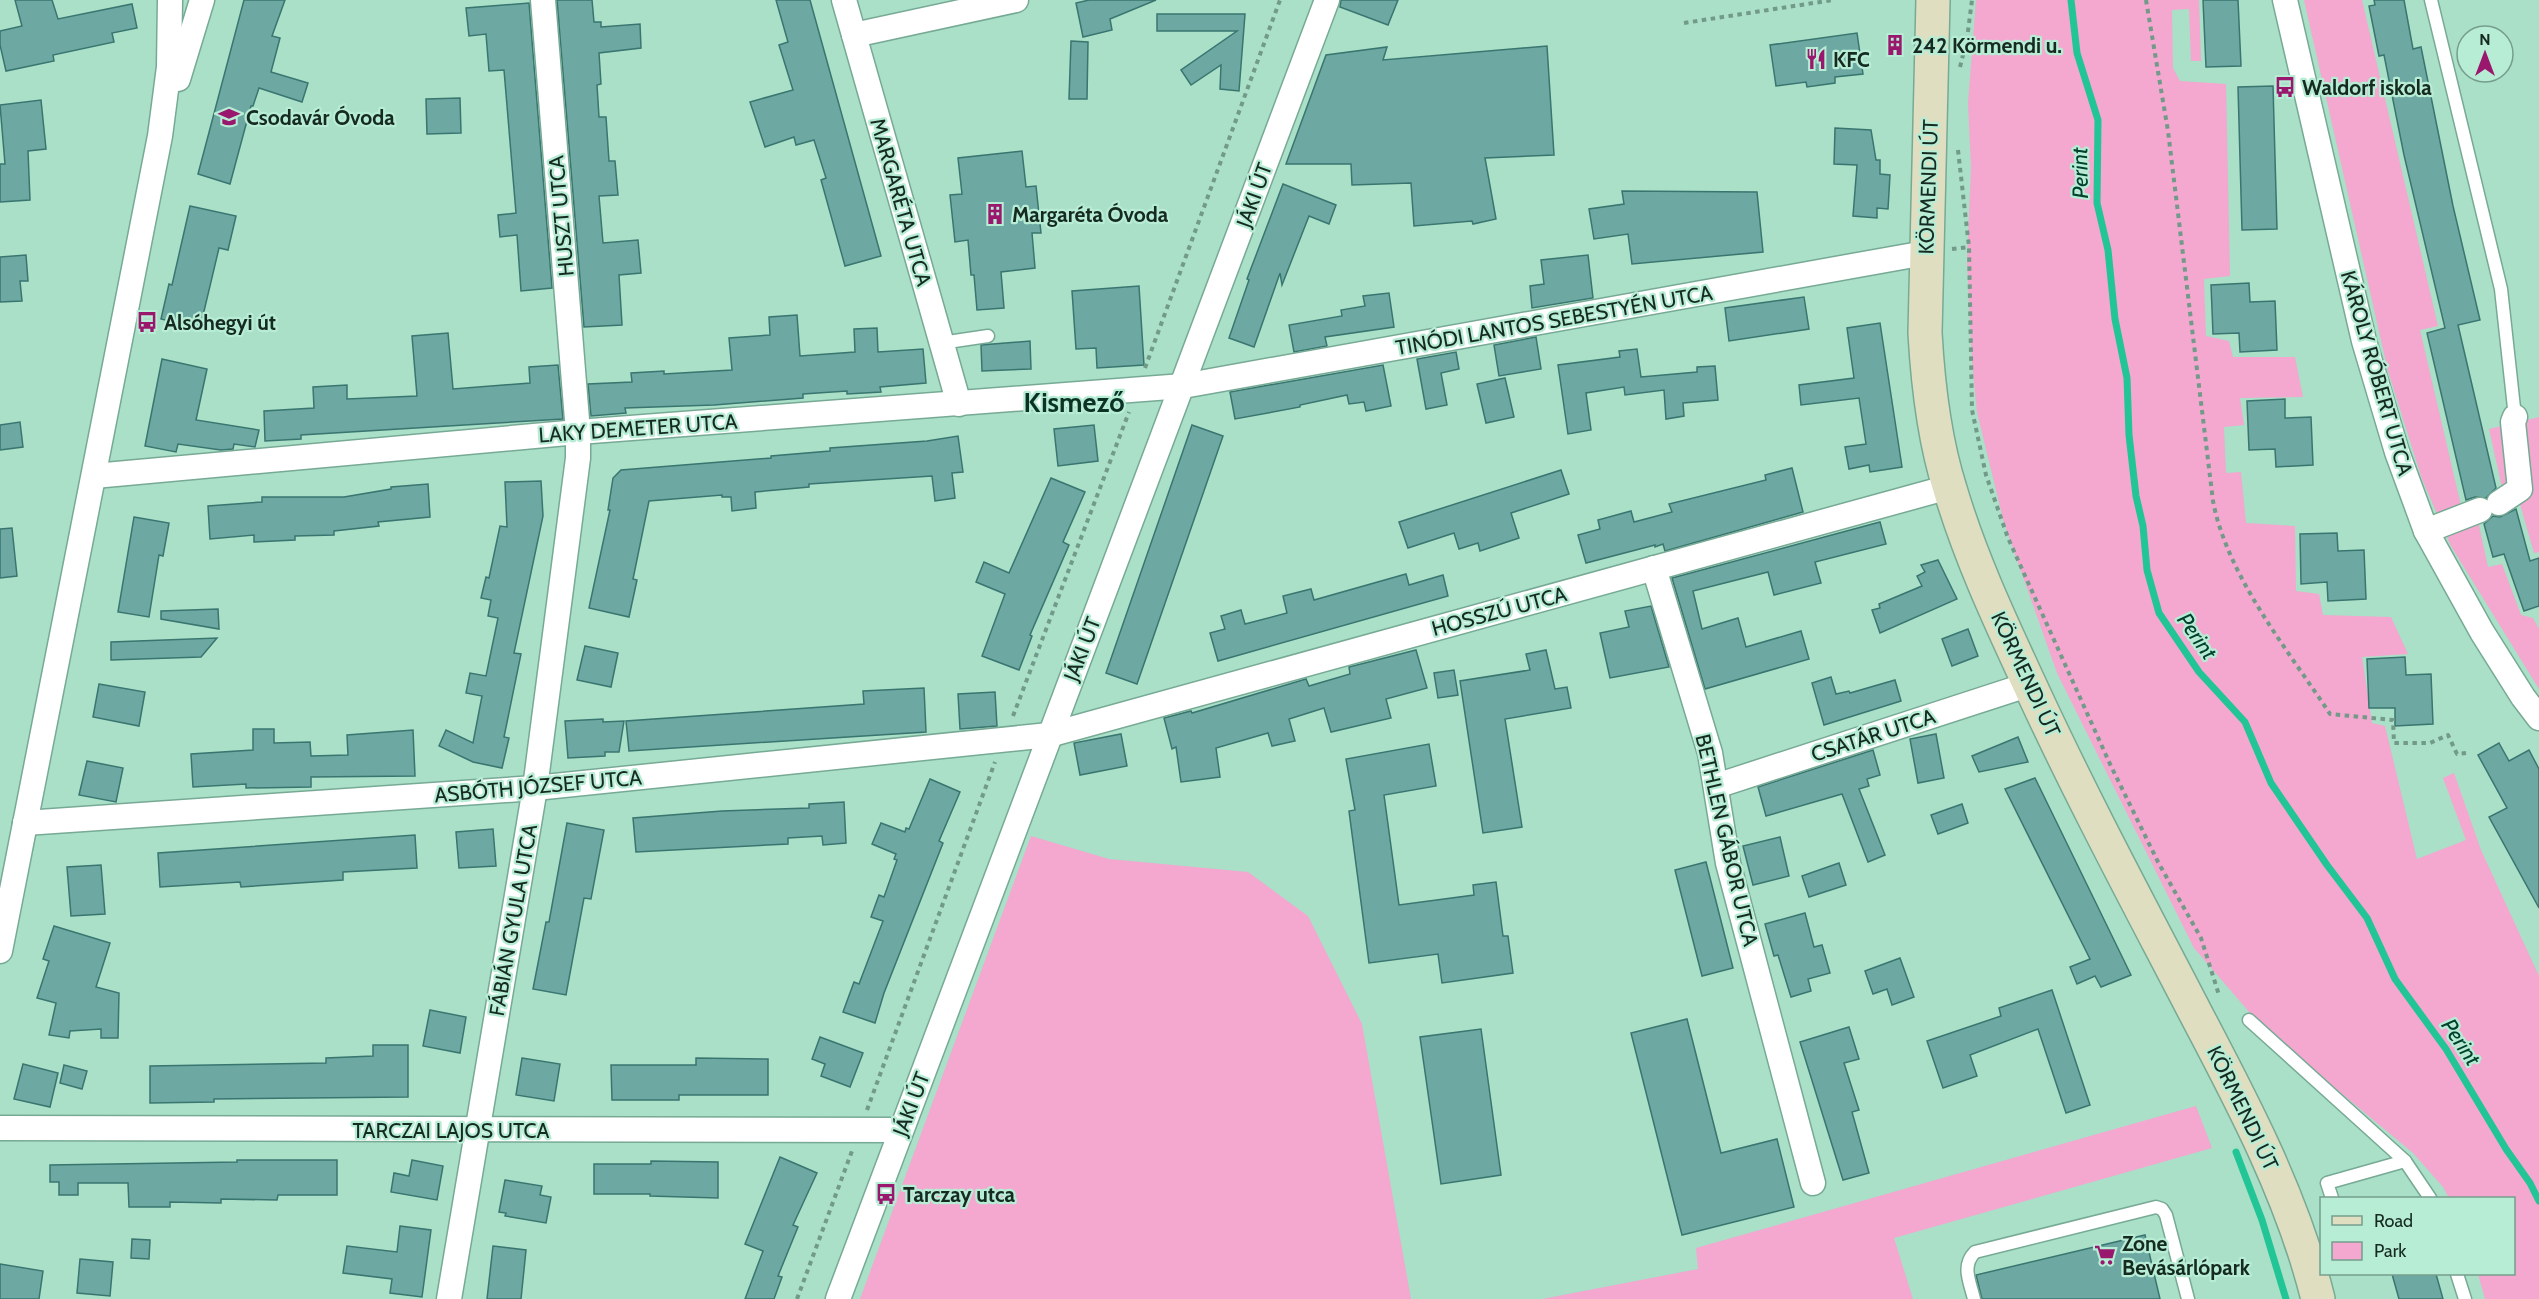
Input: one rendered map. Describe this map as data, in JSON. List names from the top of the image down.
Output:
{
  "streets": {
    "street": [
      "KÖRMENDI ÚT",
      "JÁKI ÚT",
      "MARGARÉTA UTCA",
      "HUSZT UTCA",
      "TINÓDI LANTOS SEBESTYÉN UTCA",
      "KÁROLY RÓBERT UTCA",
      "LAKY DEMETER UTCA",
      "HOSSZÚ UTCA",
      "CSATÁR UTCA",
      "ASBÓTH JÓZSEF UTCA",
      "BETHLEN GÁBOR UTCA",
      "FÁBIÁN GYULA UTCA",
      "TARCZAI LAJOS UTCA"
    ]
  },
  "crossings": [
    ["KÖRMENDI ÚT", "TINÓDI LANTOS SEBESTYÉN UTCA"],
    ["KÖRMENDI ÚT", "HOSSZÚ UTCA"],
    ["KÖRMENDI ÚT", "CSATÁR UTCA"],
    ["JÁKI ÚT", "TINÓDI LANTOS SEBESTYÉN UTCA"],
    ["JÁKI ÚT", "LAKY DEMETER UTCA"],
    ["JÁKI ÚT", "HOSSZÚ UTCA"],
    ["JÁKI ÚT", "ASBÓTH JÓZSEF UTCA"],
    ["JÁKI ÚT", "TARCZAI LAJOS UTCA"],
    ["MARGARÉTA UTCA", "LAKY DEMETER UTCA"],
    ["HUSZT UTCA", "LAKY DEMETER UTCA"],
    ["HUSZT UTCA", "FÁBIÁN GYULA UTCA"],
    ["TINÓDI LANTOS SEBESTYÉN UTCA", "LAKY DEMETER UTCA"],
    ["LAKY DEMETER UTCA", "FÁBIÁN GYULA UTCA"],
    ["HOSSZÚ UTCA", "ASBÓTH JÓZSEF UTCA"],
    ["HOSSZÚ UTCA", "BETHLEN GÁBOR UTCA"],
    ["CSATÁR UTCA", "BETHLEN GÁBOR UTCA"],
    ["ASBÓTH JÓZSEF UTCA", "FÁBIÁN GYULA UTCA"],
    ["FÁBIÁN GYULA UTCA", "TARCZAI LAJOS UTCA"]
  ],
  "districts": ["Kismező"],
  "water": ["Perint"],
  "places": {
    "building": ["242 Körmendi u.", "Margaréta Óvoda"],
    "restaurant": ["KFC"],
    "bus stop": ["Waldorf iskola", "Alsóhegyi út", "Tarczay utca"],
    "school or university": ["Csodavár Óvoda"],
    "supermarket": ["Zone Bevásárlópark"]
  },
  "legend": ["Road", "Park"],
  "north": "top"
}
